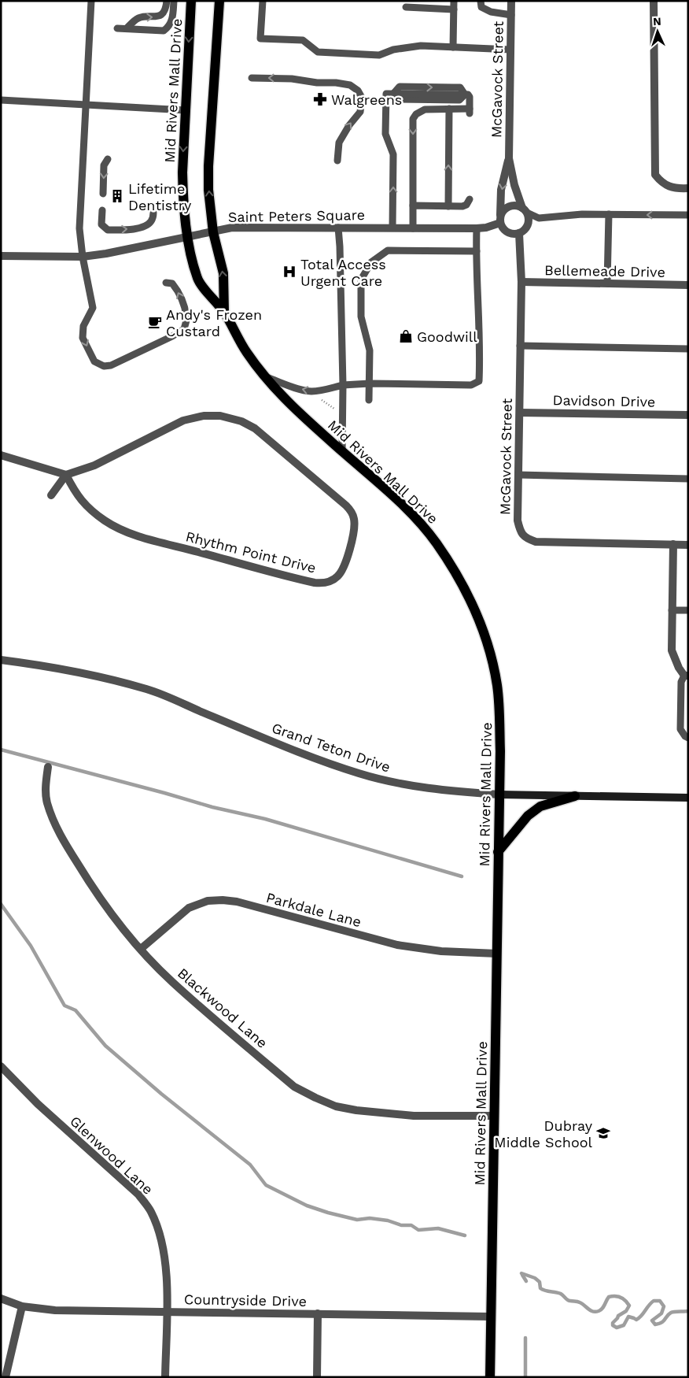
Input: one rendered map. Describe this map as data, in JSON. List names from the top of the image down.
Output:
{
  "streets": {
    "main road": ["Mid Rivers Mall Drive"],
    "street": [
      "McGavock Street",
      "Saint Peters Square",
      "Bellemeade Drive",
      "Davidson Drive",
      "Rhythm Point Drive",
      "Grand Teton Drive",
      "Parkdale Lane",
      "Blackwood Lane",
      "Glenwood Lane",
      "Countryside Drive"
    ]
  },
  "crossings": [
    ["McGavock Street", "Saint Peters Square"],
    ["McGavock Street", "Bellemeade Drive"],
    ["McGavock Street", "Davidson Drive"],
    ["Mid Rivers Mall Drive", "Saint Peters Square"],
    ["Mid Rivers Mall Drive", "Grand Teton Drive"],
    ["Mid Rivers Mall Drive", "Parkdale Lane"],
    ["Mid Rivers Mall Drive", "Blackwood Lane"],
    ["Mid Rivers Mall Drive", "Countryside Drive"],
    ["Parkdale Lane", "Blackwood Lane"],
    ["Glenwood Lane", "Countryside Drive"]
  ],
  "places": {
    "pharmacy": ["Walgreens"],
    "building": ["Lifetime Dentistry"],
    "hospital": ["Total Access Urgent Care"],
    "cafe": ["Andy's Frozen Custard"],
    "shop": ["Goodwill"],
    "school or university": ["Dubray Middle School"]
  },
  "north": "top"
}
